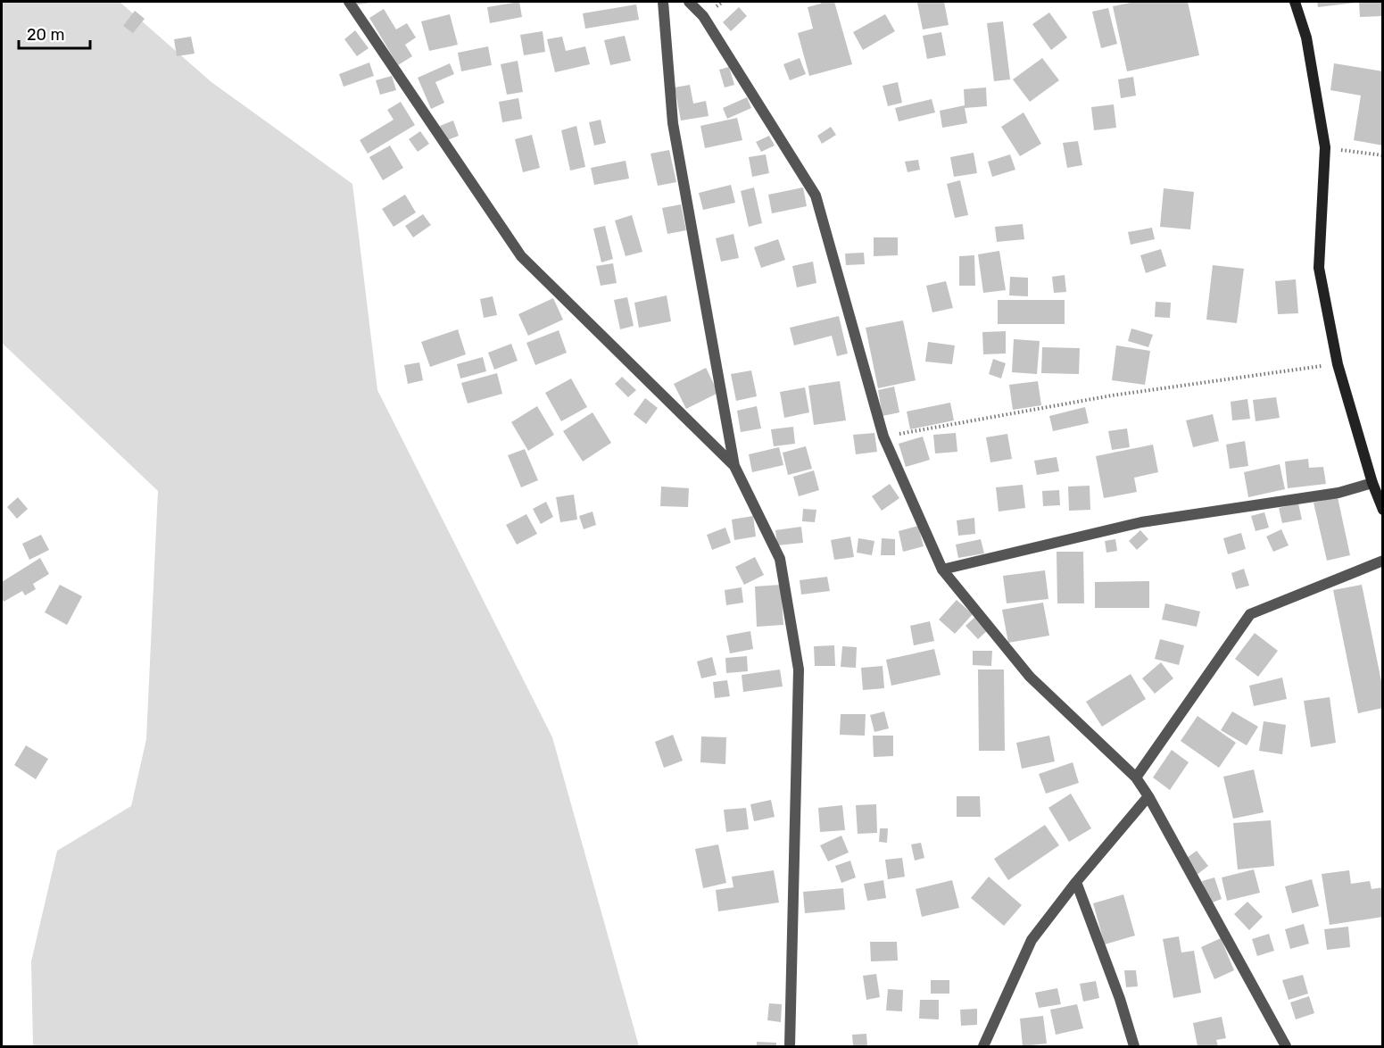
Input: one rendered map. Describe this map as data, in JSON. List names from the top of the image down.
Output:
{
  "scale_bar": "20 m"
}
